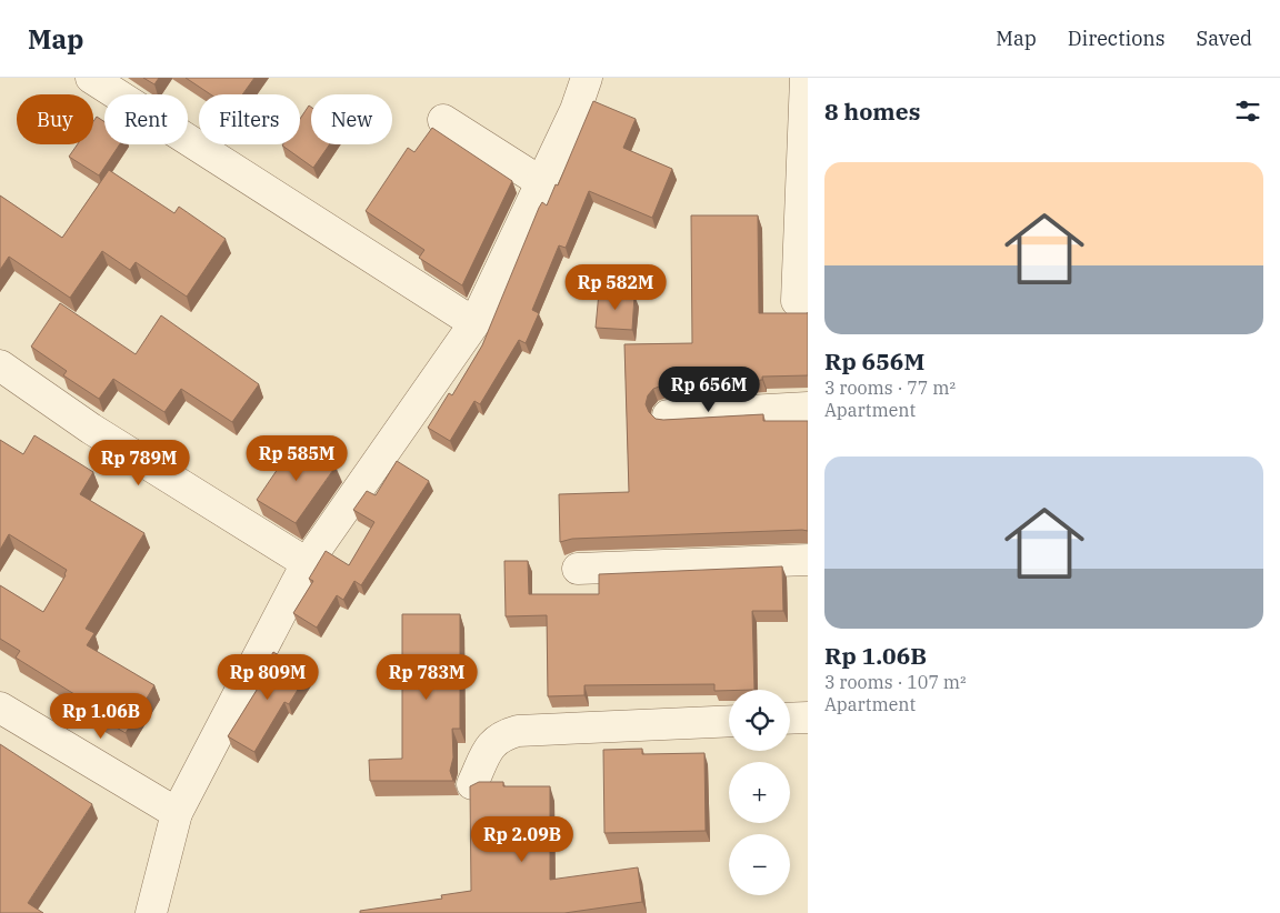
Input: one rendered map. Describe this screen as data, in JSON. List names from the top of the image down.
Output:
{
  "page": {
    "header": "Map",
    "nav": ["Map", "Directions", "Saved"],
    "heading": "8 homes",
    "chip": [
      "Buy",
      "Rent",
      "Filters",
      "New"
    ],
    "list": [
      {
        "name": "Rp 656M",
        "note": "3 rooms · 77 m² · Apartment"
      },
      {
        "name": "Rp 1.06B",
        "note": "3 rooms · 107 m² · Apartment"
      }
    ],
    "price": [
      "Rp 582M",
      "Rp 656M",
      "Rp 585M",
      "Rp 789M",
      "Rp 809M",
      "Rp 783M",
      "Rp 1.06B",
      "Rp 2.09B"
    ],
    "map_buttons": ["+", "−"]
  }
}
